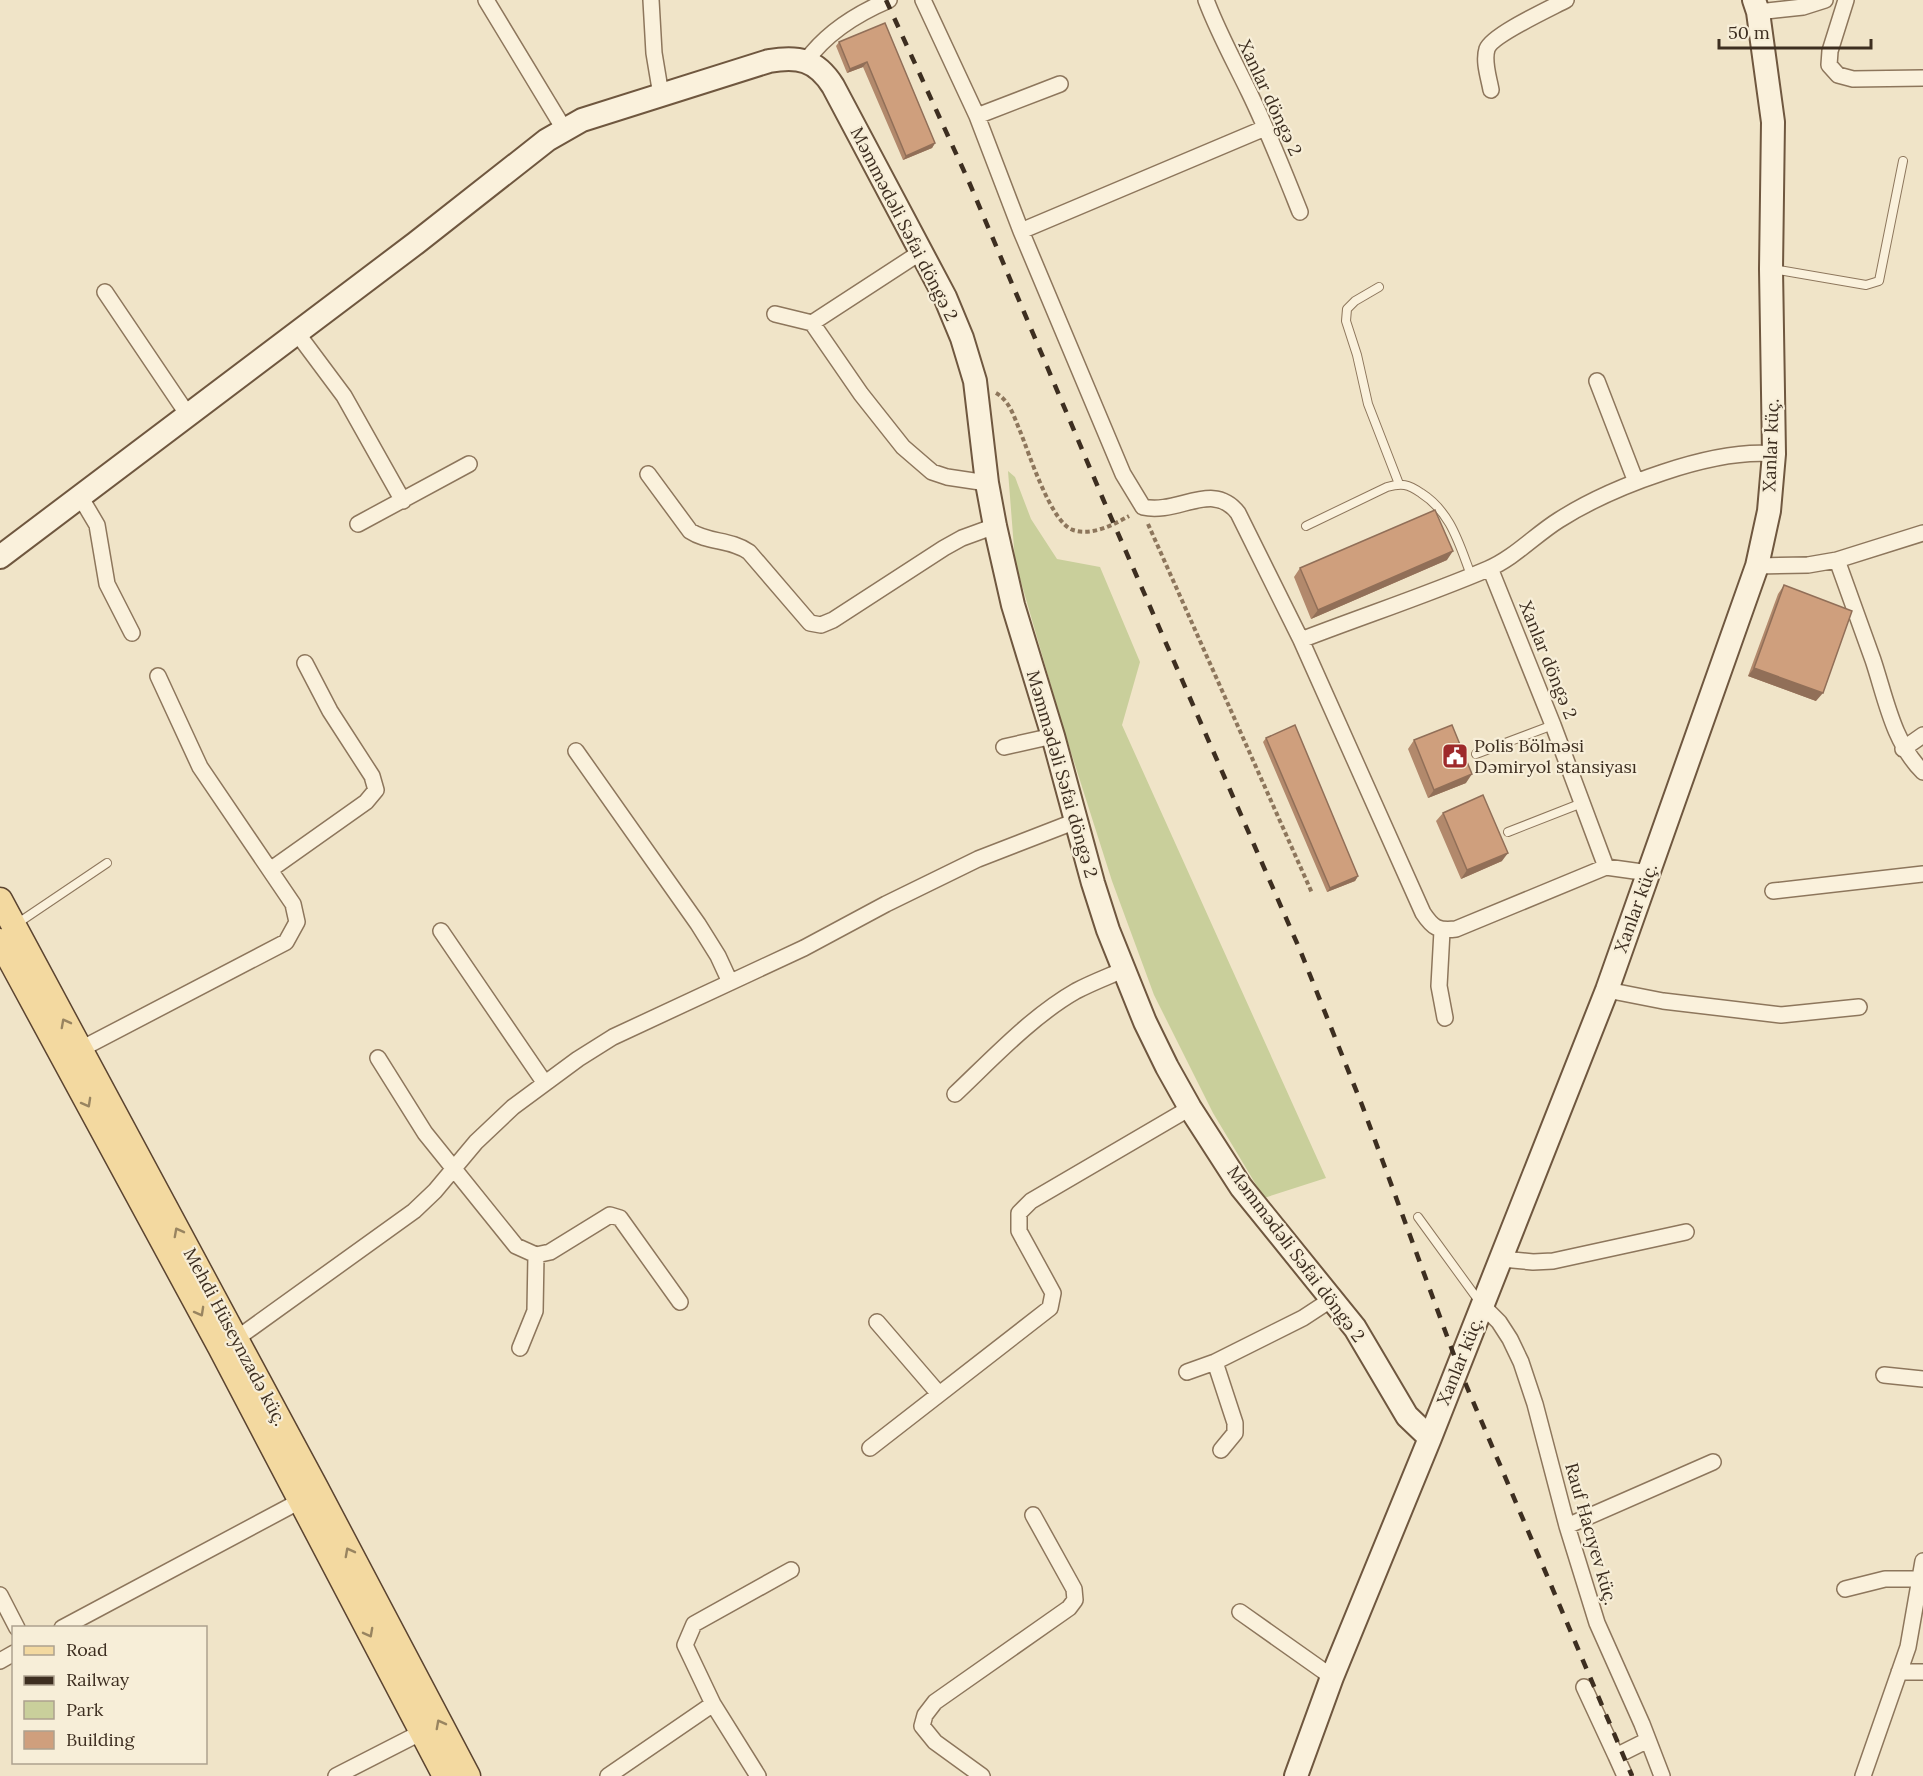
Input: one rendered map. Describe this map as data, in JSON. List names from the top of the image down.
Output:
{
  "streets": {
    "main road": ["Mehdi Hüseynzadə küç."],
    "street": [
      "Xanlar döngə 2",
      "Məmmədəli Səfai döngə 2",
      "Xanlar küç.",
      "Rauf Hacıyev küç."
    ]
  },
  "crossings": [
    ["Məmmədəli Səfai döngə 2", "Xanlar küç."],
    ["Xanlar küç.", "Rauf Hacıyev küç."]
  ],
  "places": {
    "public building": ["Polis Bölməsi Dəmiryol stansiyası"]
  },
  "legend": [
    "Road",
    "Railway",
    "Park",
    "Building"
  ],
  "scale_bar": "50 m"
}
